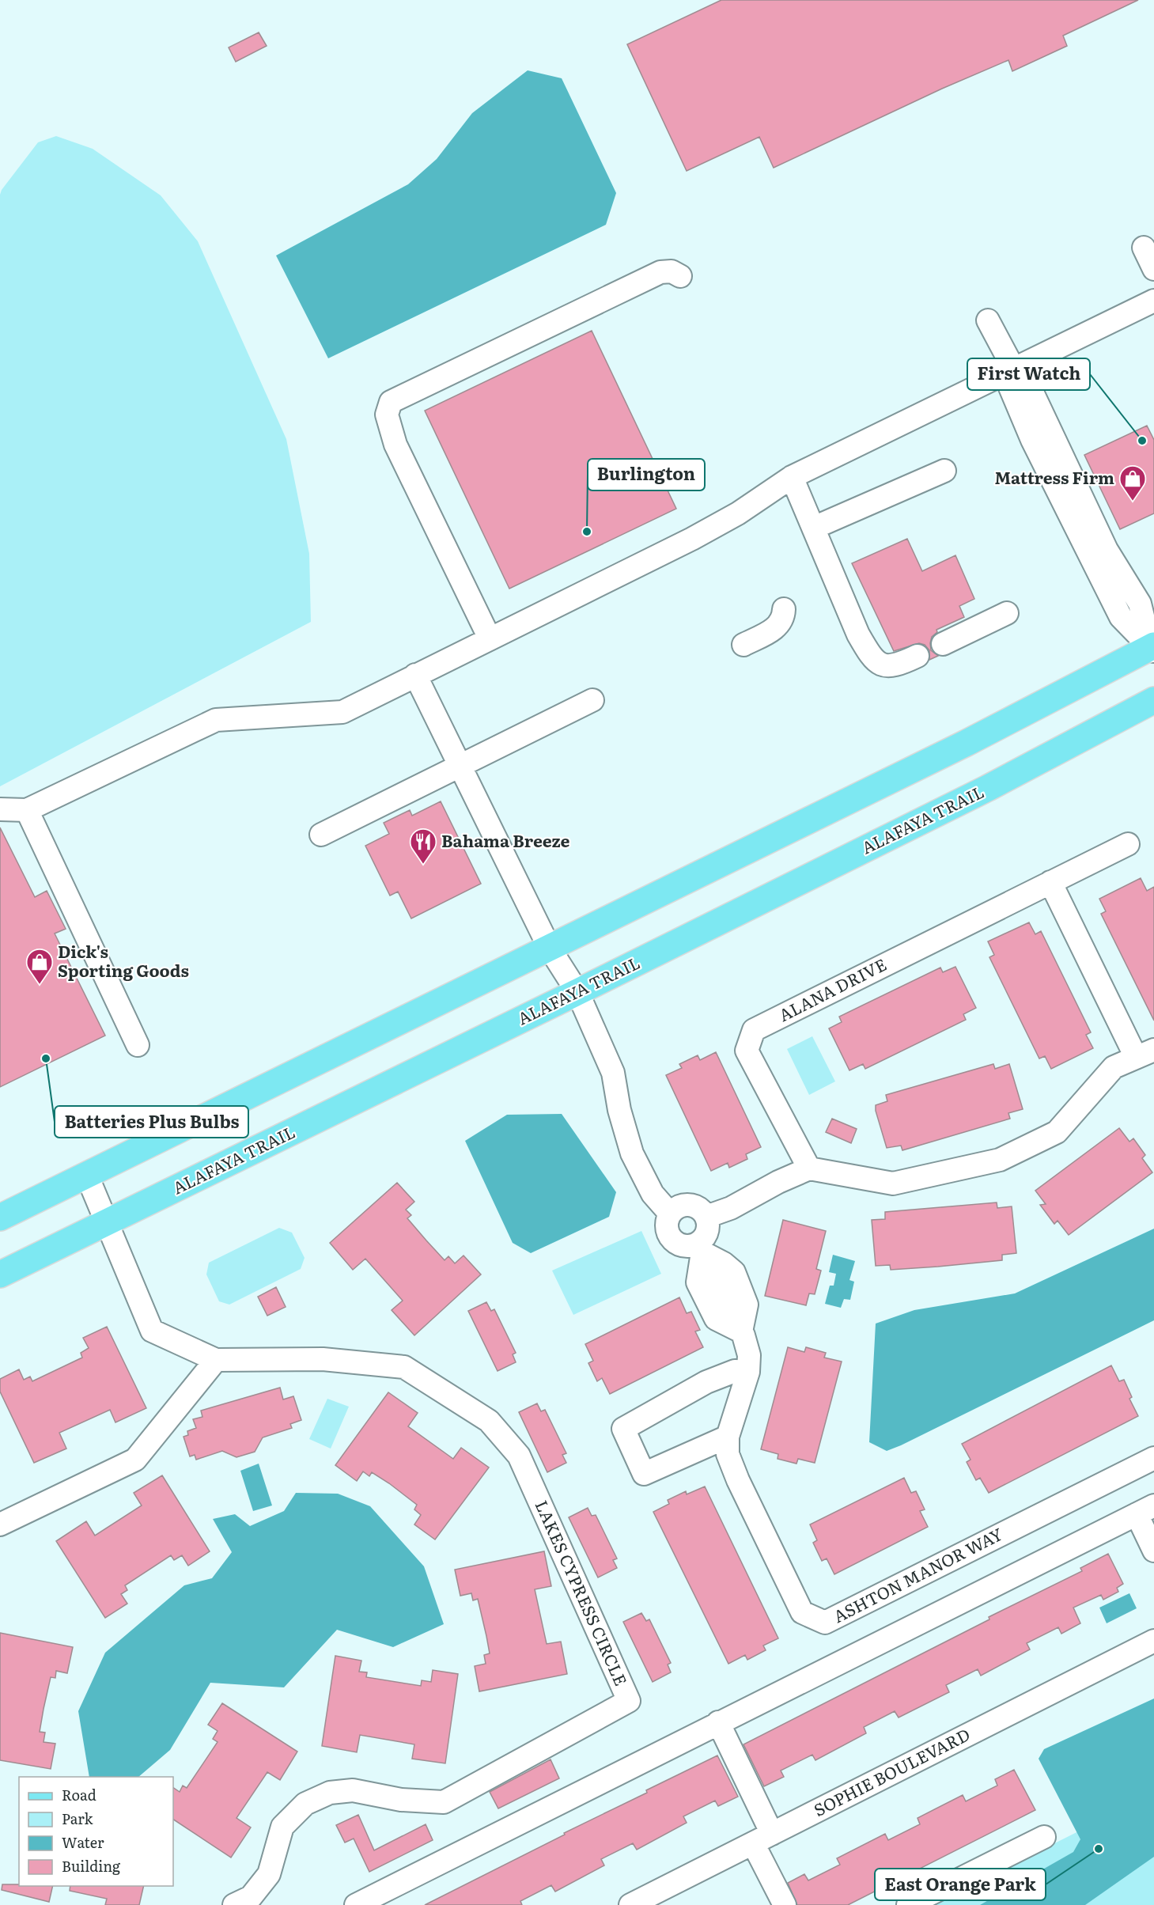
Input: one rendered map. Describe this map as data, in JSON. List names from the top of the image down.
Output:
{
  "streets": {
    "main road": ["ALAFAYA TRAIL"],
    "street": [
      "ALANA DRIVE",
      "ASHTON MANOR WAY",
      "LAKES CYPRESS CIRCLE",
      "SOPHIE BOULEVARD"
    ]
  },
  "crossings": [
    ["ALAFAYA TRAIL", "LAKES CYPRESS CIRCLE"]
  ],
  "places": {
    "other": [
      "First Watch",
      "Burlington",
      "Batteries Plus Bulbs",
      "East Orange Park"
    ],
    "shop": ["Mattress Firm", "Dick's Sporting Goods"],
    "restaurant": ["Bahama Breeze"]
  },
  "legend": [
    "Road",
    "Park",
    "Water",
    "Building"
  ]
}
